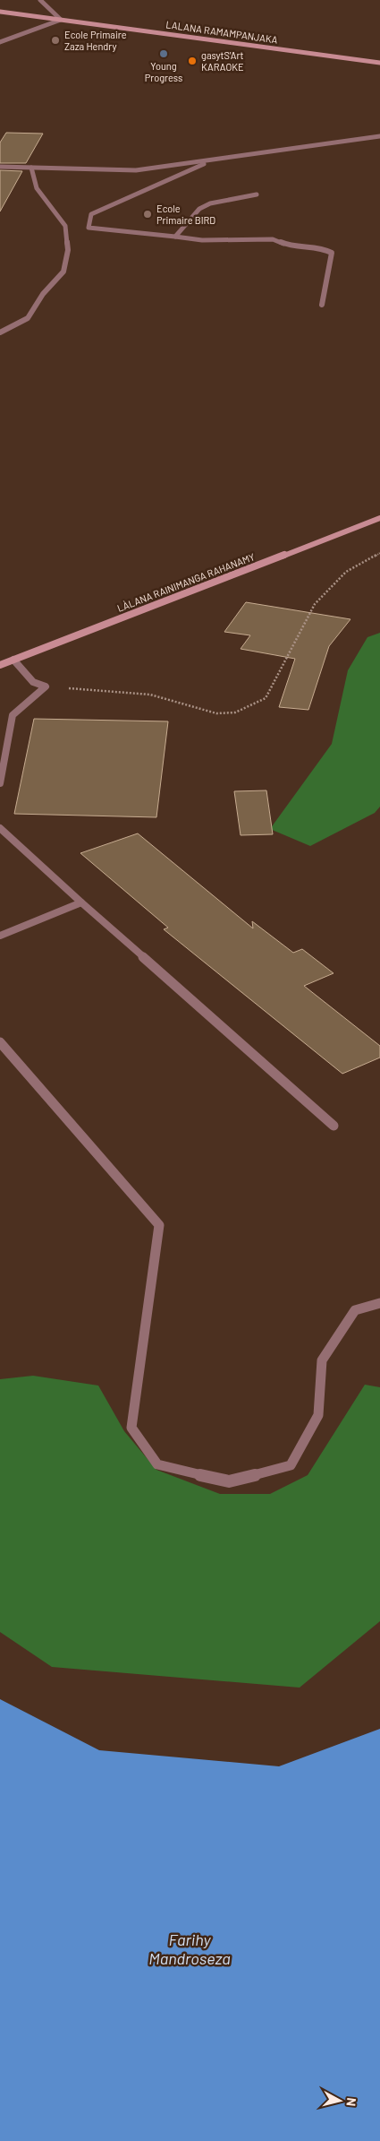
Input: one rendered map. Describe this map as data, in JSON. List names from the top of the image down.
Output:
{
  "streets": {
    "street": ["LALANA RAMAMPANJAKA", "LÀLANA RAINIMANGA RAHANAMY"]
  },
  "water": ["Farihy Mandroseza"],
  "places": [
    "Ecole Primaire Zaza Hendry",
    "Young Progress",
    "gasytS'Art KARAOKE",
    "Ecole Primaire BIRD"
  ],
  "north": "right"
}
